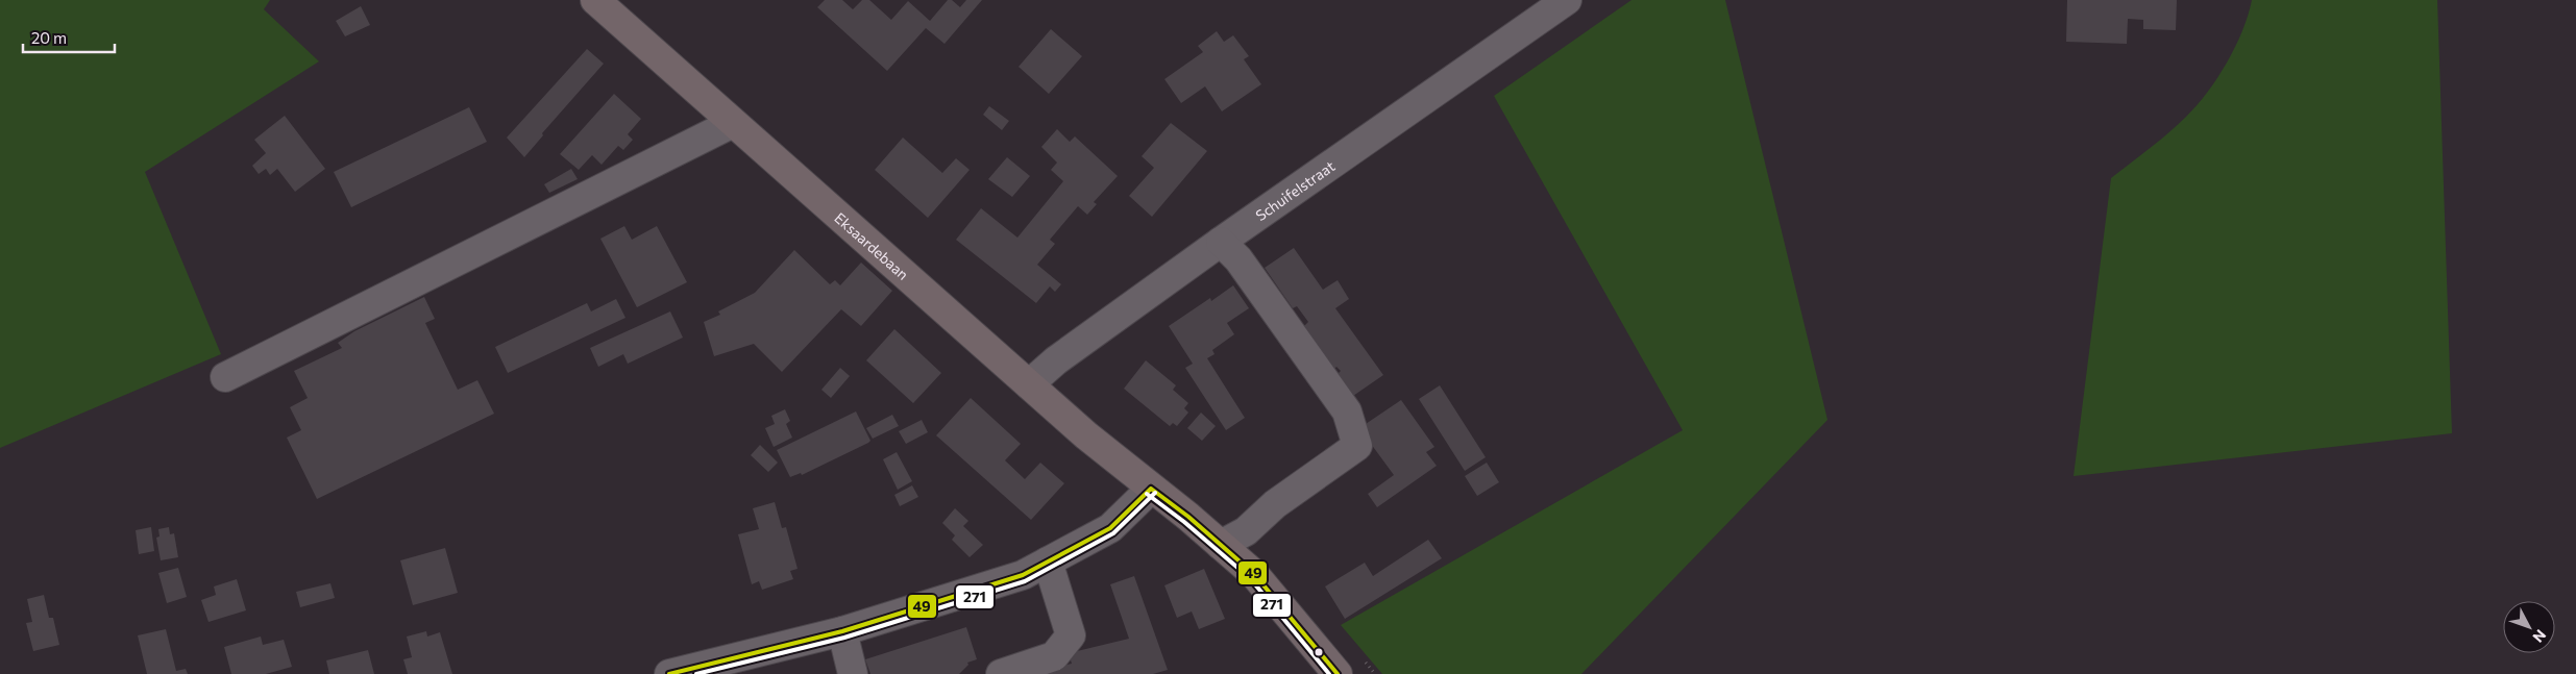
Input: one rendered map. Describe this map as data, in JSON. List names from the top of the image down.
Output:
{
  "streets": {
    "main road": ["Eksaardebaan"],
    "street": ["Schuifelstraat"]
  },
  "crossings": [
    ["Schuifelstraat", "Eksaardebaan"]
  ],
  "lines": ["transit line 49", "transit line 271"],
  "scale_bar": "20 m",
  "north": "bottom right"
}
